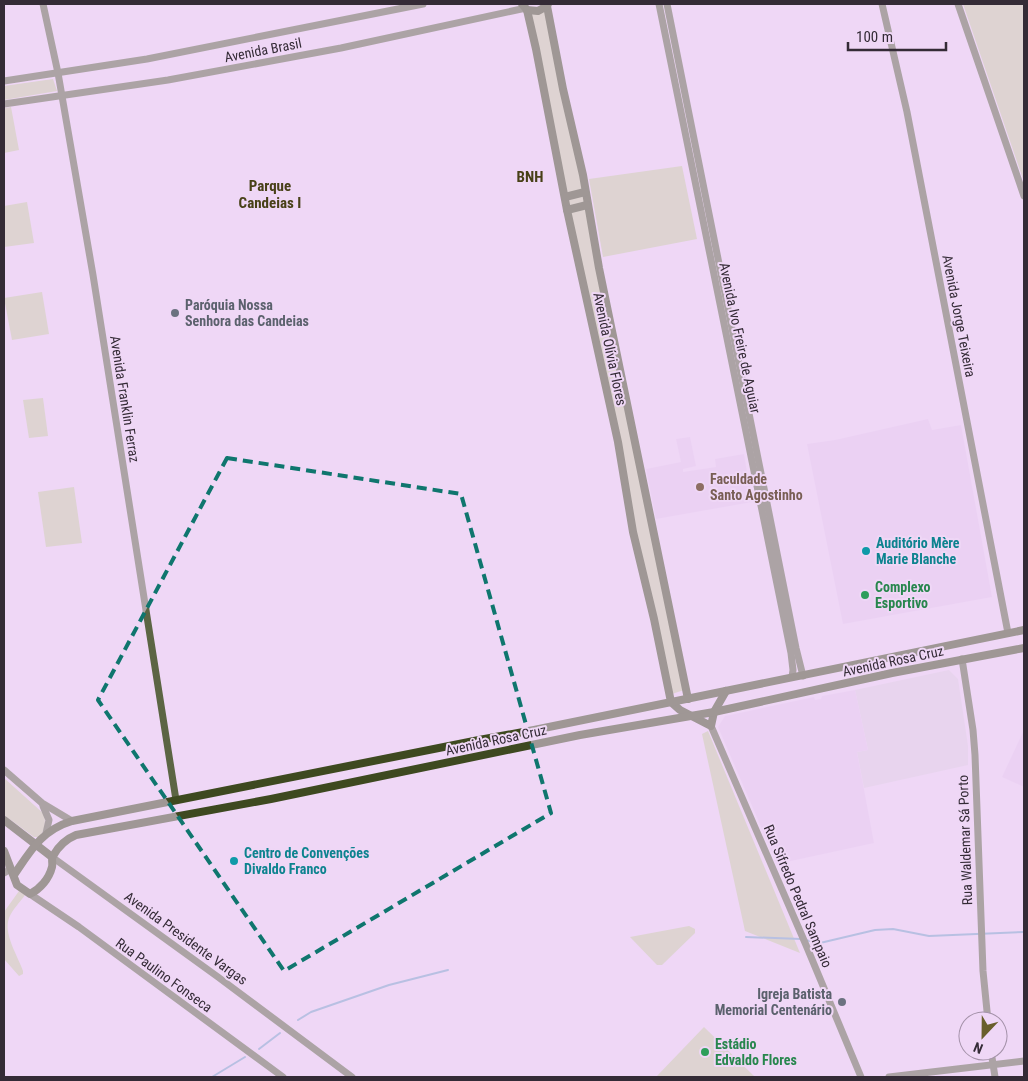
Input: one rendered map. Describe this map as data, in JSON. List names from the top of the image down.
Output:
{
  "streets": {
    "main road": [
      "Avenida Brasil",
      "Avenida Olívia Flores",
      "Avenida Rosa Cruz",
      "Avenida Presidente Vargas"
    ],
    "street": [
      "Avenida Jorge Teixeira",
      "Avenida Ivo Freire de Aguiar",
      "Avenida Franklin Ferraz",
      "Rua Waldemar Sá Porto",
      "Rua Sifredo Pedral Sampaio",
      "Rua Paulino Fonseca"
    ]
  },
  "crossings": [
    ["Avenida Brasil", "Avenida Olívia Flores"],
    ["Avenida Brasil", "Avenida Franklin Ferraz"],
    ["Avenida Jorge Teixeira", "Avenida Rosa Cruz"],
    ["Avenida Ivo Freire de Aguiar", "Avenida Rosa Cruz"],
    ["Avenida Olívia Flores", "Avenida Rosa Cruz"],
    ["Avenida Franklin Ferraz", "Avenida Rosa Cruz"],
    ["Avenida Rosa Cruz", "Rua Waldemar Sá Porto"],
    ["Avenida Rosa Cruz", "Avenida Presidente Vargas"],
    ["Avenida Rosa Cruz", "Rua Paulino Fonseca"],
    ["Avenida Presidente Vargas", "Rua Paulino Fonseca"]
  ],
  "districts": ["BNH", "Parque Candeias I"],
  "places": [
    "Paróquia Nossa Senhora das Candeias",
    "Faculdade Santo Agostinho",
    "Auditório Mère Marie Blanche",
    "Complexo Esportivo",
    "Centro de Convenções Divaldo Franco",
    "Igreja Batista Memorial Centenário",
    "Estádio Edvaldo Flores"
  ],
  "scale_bar": "100 m",
  "north": "bottom"
}
